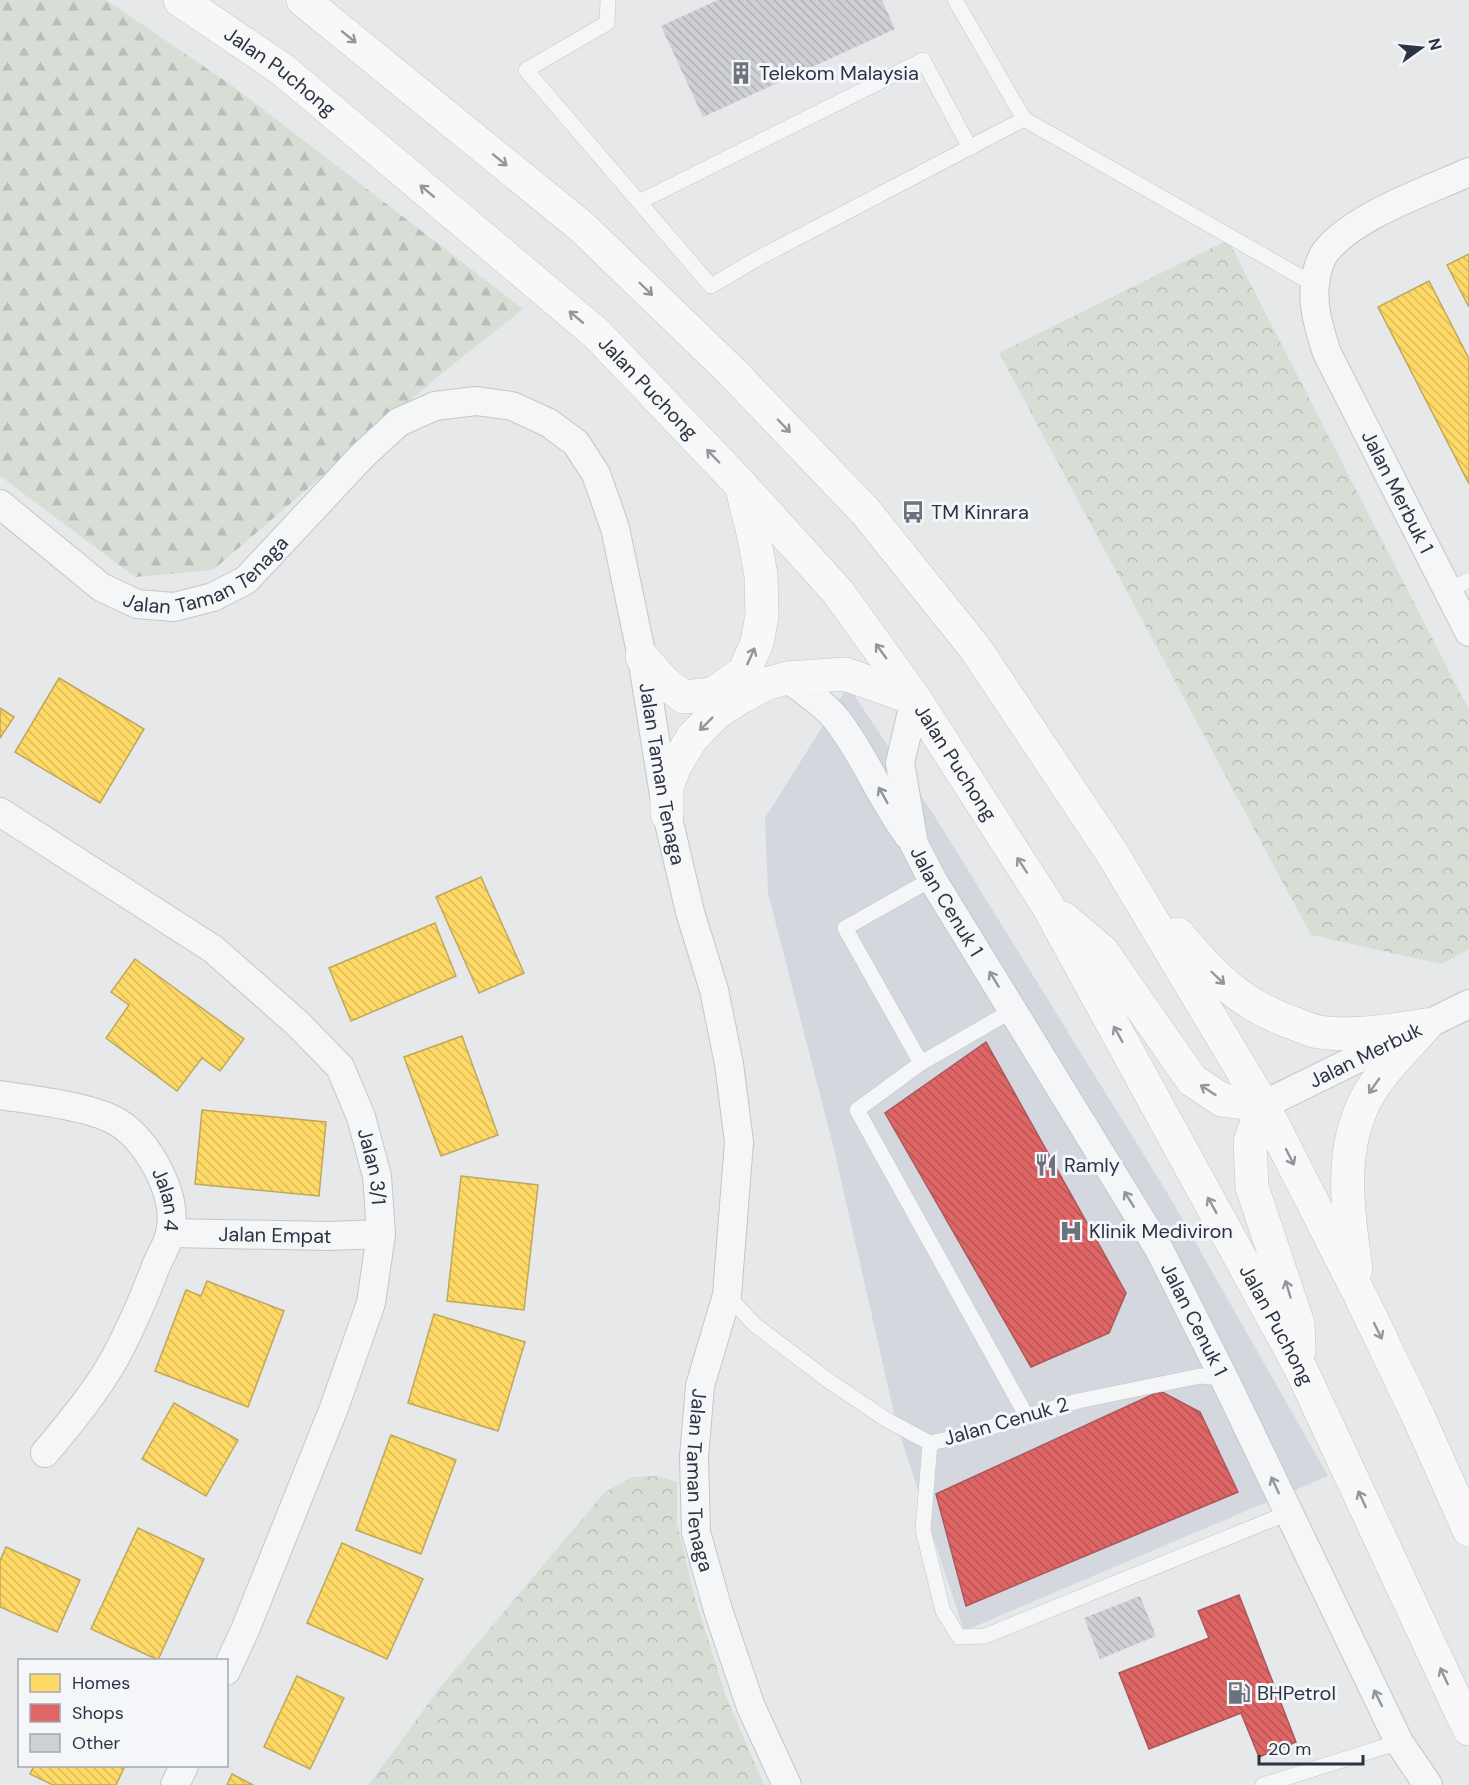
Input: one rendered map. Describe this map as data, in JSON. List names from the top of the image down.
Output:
{
  "streets": {
    "main road": ["Jalan Puchong"],
    "street": [
      "Jalan Merbuk 1",
      "Jalan Taman Tenaga",
      "Jalan Cenuk 1",
      "Jalan Merbuk",
      "Jalan 3/1",
      "Jalan 4",
      "Jalan Empat"
    ],
    "lane": ["Jalan Cenuk 2"]
  },
  "crossings": [
    ["Jalan Puchong", "Jalan Cenuk 1"],
    ["Jalan Taman Tenaga", "Jalan Cenuk 2"],
    ["Jalan Cenuk 1", "Jalan Cenuk 2"],
    ["Jalan 3/1", "Jalan Empat"],
    ["Jalan 4", "Jalan Empat"]
  ],
  "one_way": ["Jalan Cenuk 1"],
  "places": {
    "building": ["Telekom Malaysia"],
    "bus stop": ["TM Kinrara"],
    "restaurant": ["Ramly"],
    "hospital": ["Klinik Mediviron"],
    "fuel station": ["BHPetrol"]
  },
  "legend": ["Homes", "Shops", "Other"],
  "scale_bar": "20 m",
  "north": "right"
}
